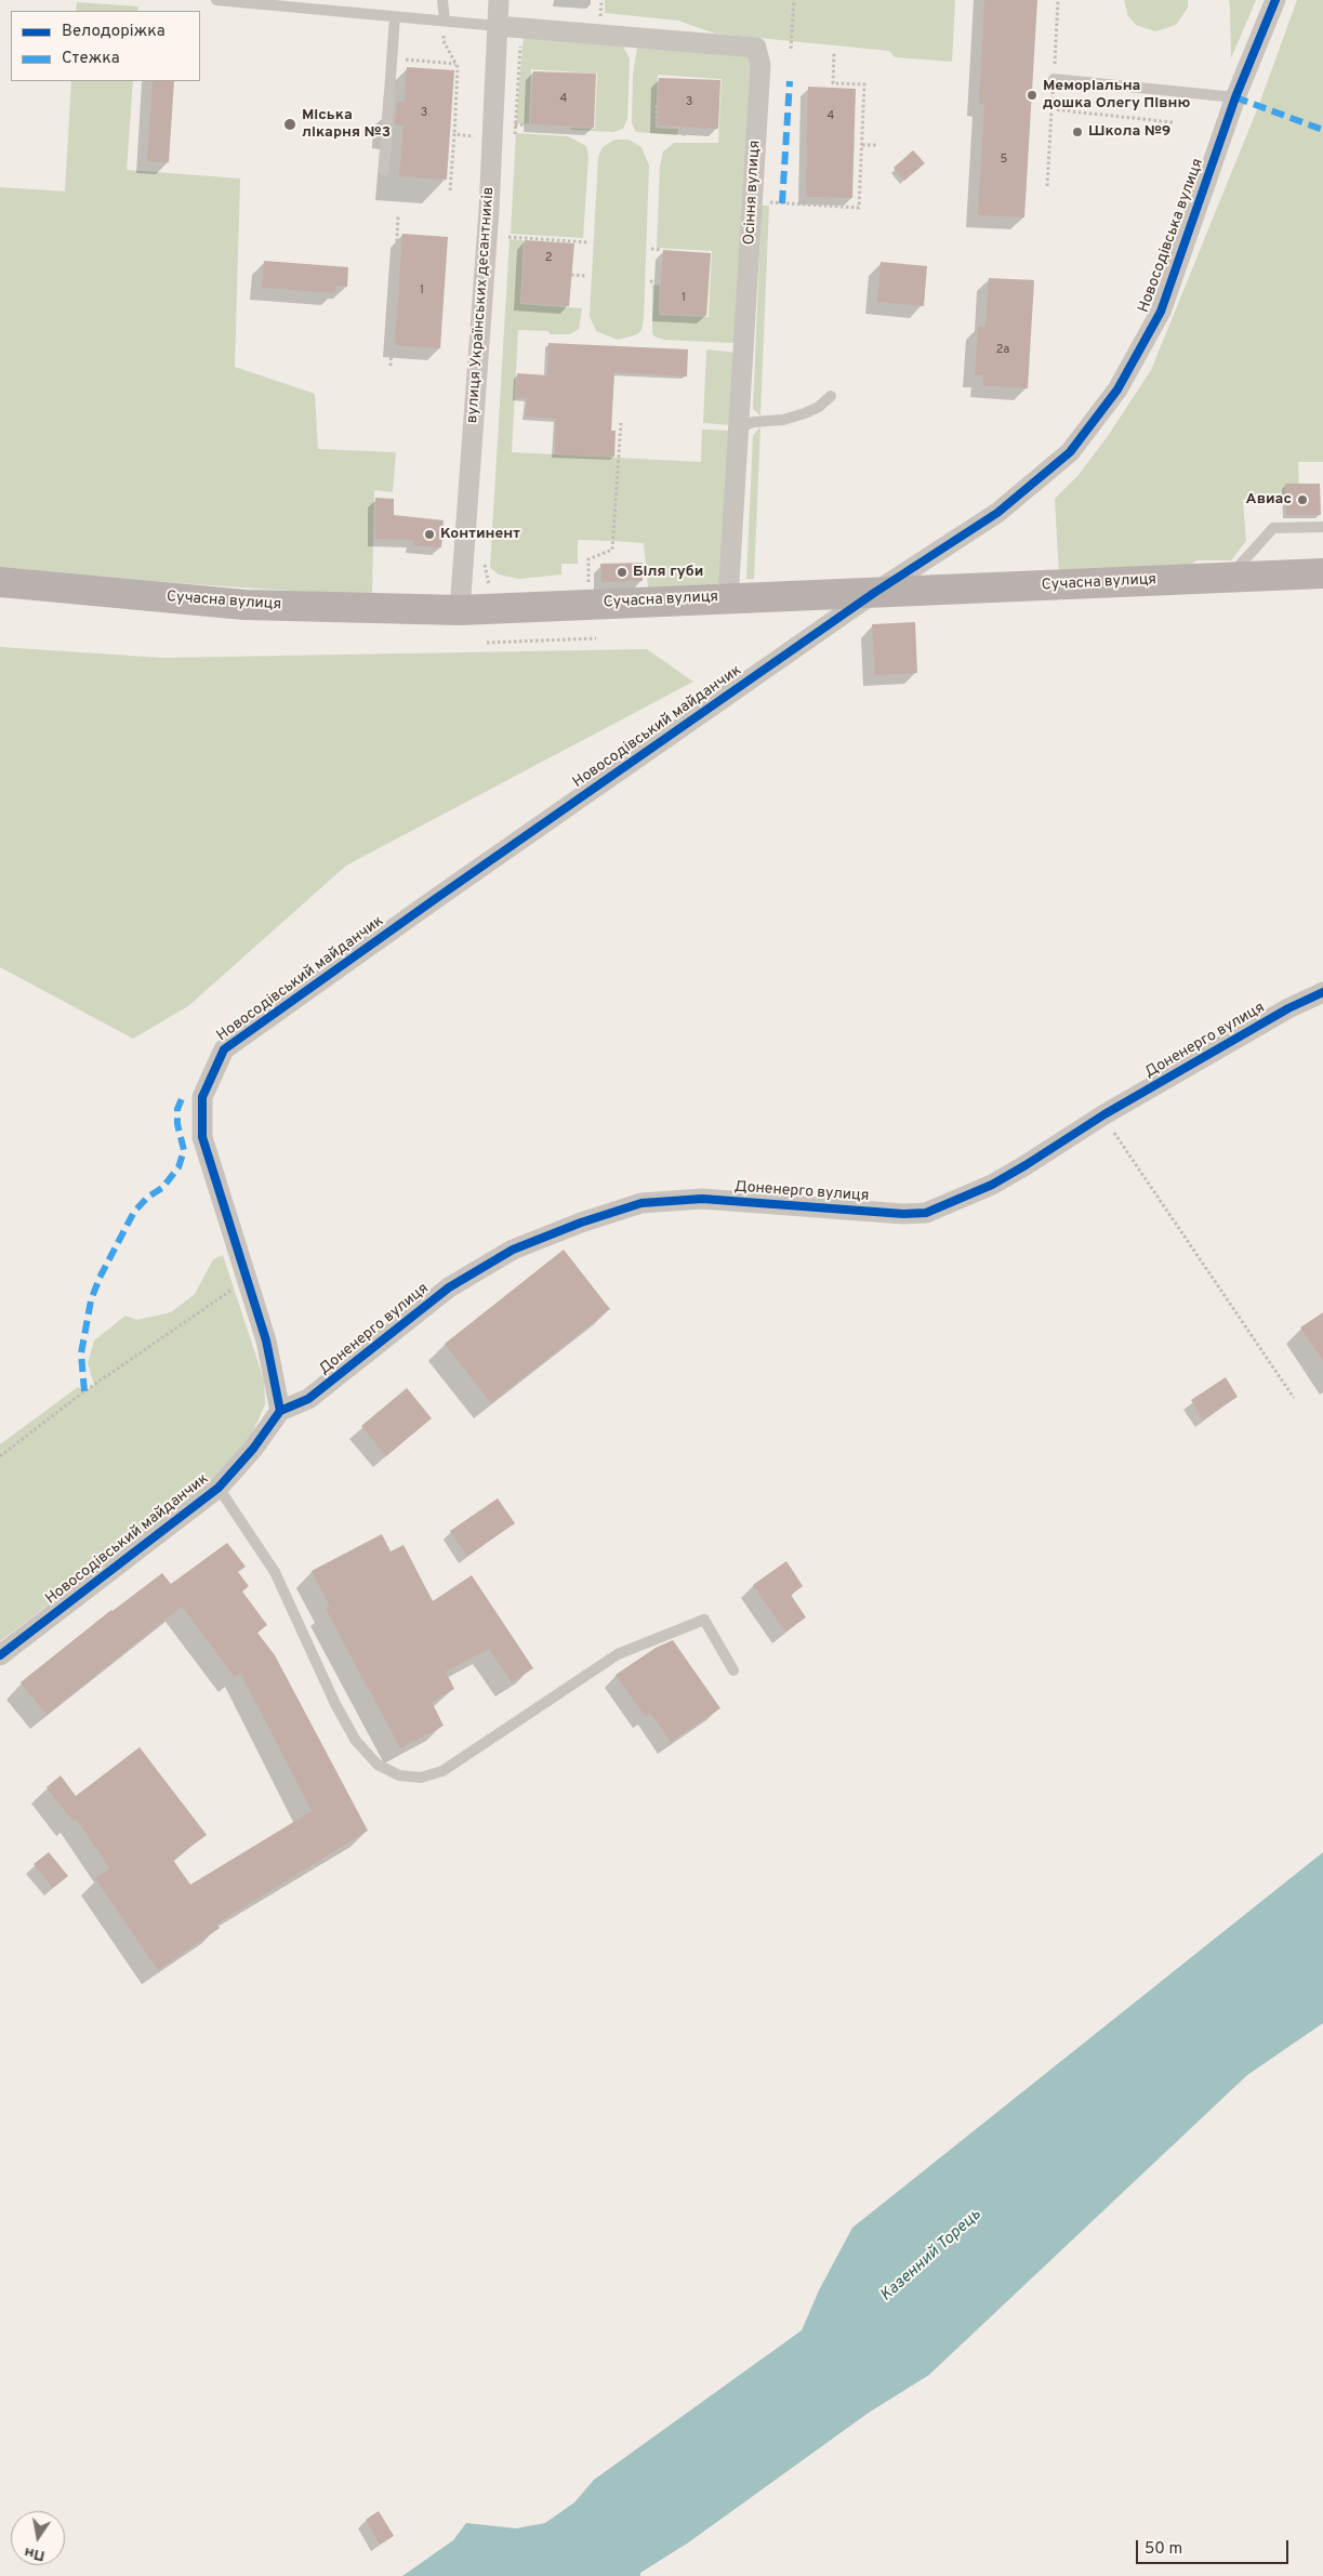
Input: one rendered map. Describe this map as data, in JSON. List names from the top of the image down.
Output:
{
  "streets": {
    "main road": ["Сучасна вулиця"],
    "street": [
      "Осіння вулиця",
      "Новосодівська вулиця",
      "вулиця Українських десантників",
      "Новосодівський майданчик",
      "Доненерго вулиця"
    ]
  },
  "crossings": [
    ["Осіння вулиця", "вулиця Українських десантників"],
    ["Осіння вулиця", "Сучасна вулиця"],
    ["Новосодівська вулиця", "Сучасна вулиця"],
    ["Новосодівська вулиця", "Новосодівський майданчик"],
    ["вулиця Українських десантників", "Сучасна вулиця"],
    ["Сучасна вулиця", "Новосодівський майданчик"],
    ["Новосодівський майданчик", "Доненерго вулиця"]
  ],
  "water": ["Казенний Торець"],
  "places": [
    "Меморіальна дошка Олегу Півню",
    "Міська лікарня №3",
    "Школа №9",
    "Авиас",
    "Континент",
    "Біля губи"
  ],
  "house_numbers": [
    "4",
    "3",
    "3",
    "4",
    "5",
    "2",
    "1",
    "1",
    "2а"
  ],
  "legend": ["Велодоріжка", "Стежка"],
  "scale_bar": "50 m",
  "north": "bottom"
}
